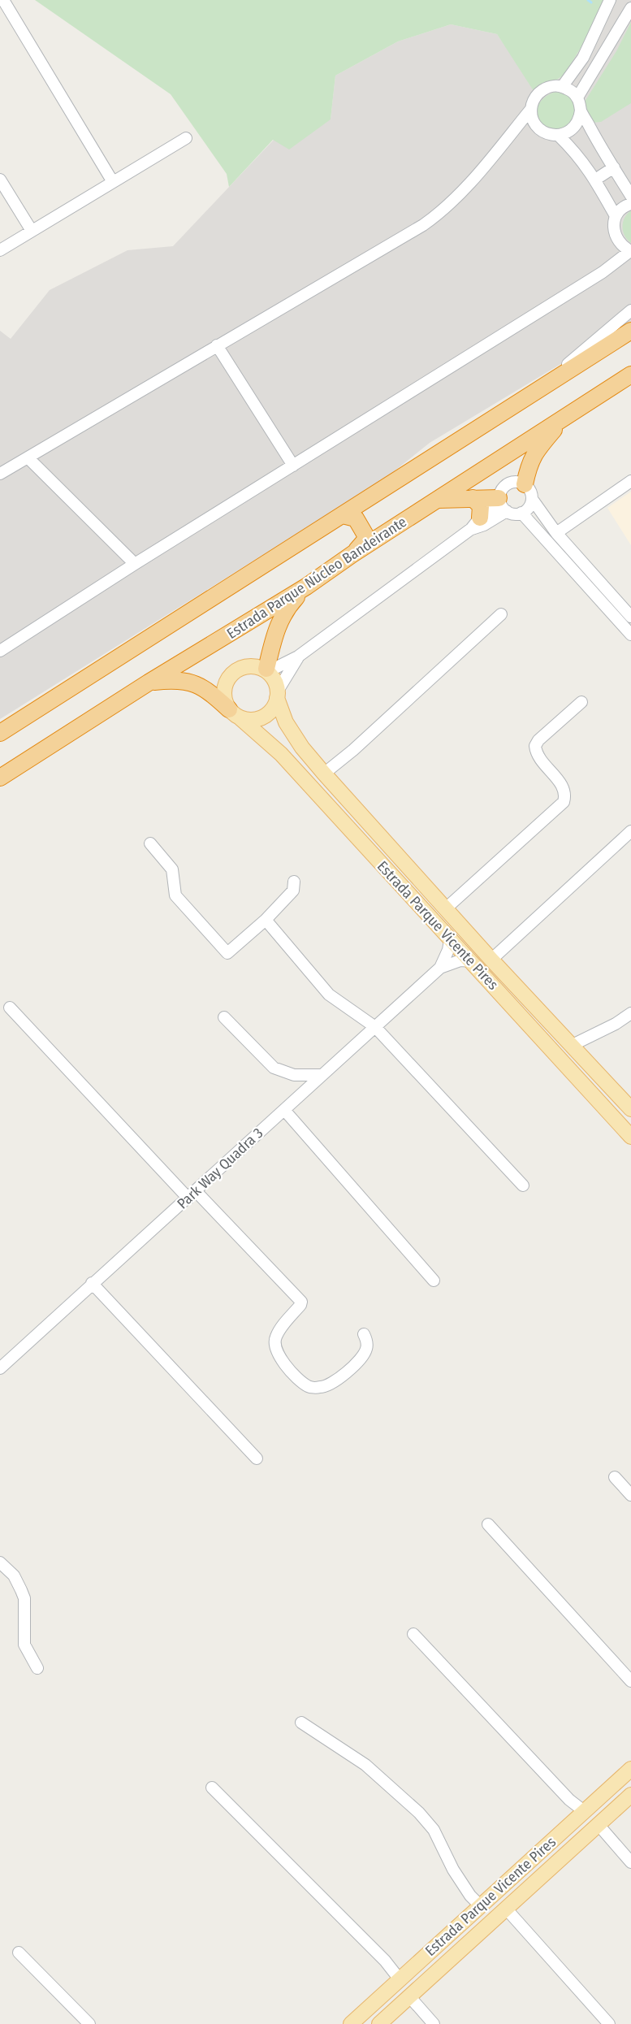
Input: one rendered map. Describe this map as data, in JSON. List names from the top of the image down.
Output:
{
  "streets": {
    "highway": ["Estrada Parque Núcleo Bandeirante"],
    "main road": ["Estrada Parque Vicente Pires"],
    "street": ["Park Way Quadra 3"]
  },
  "crossings": [
    ["Estrada Parque Vicente Pires", "Park Way Quadra 3"]
  ]
}
